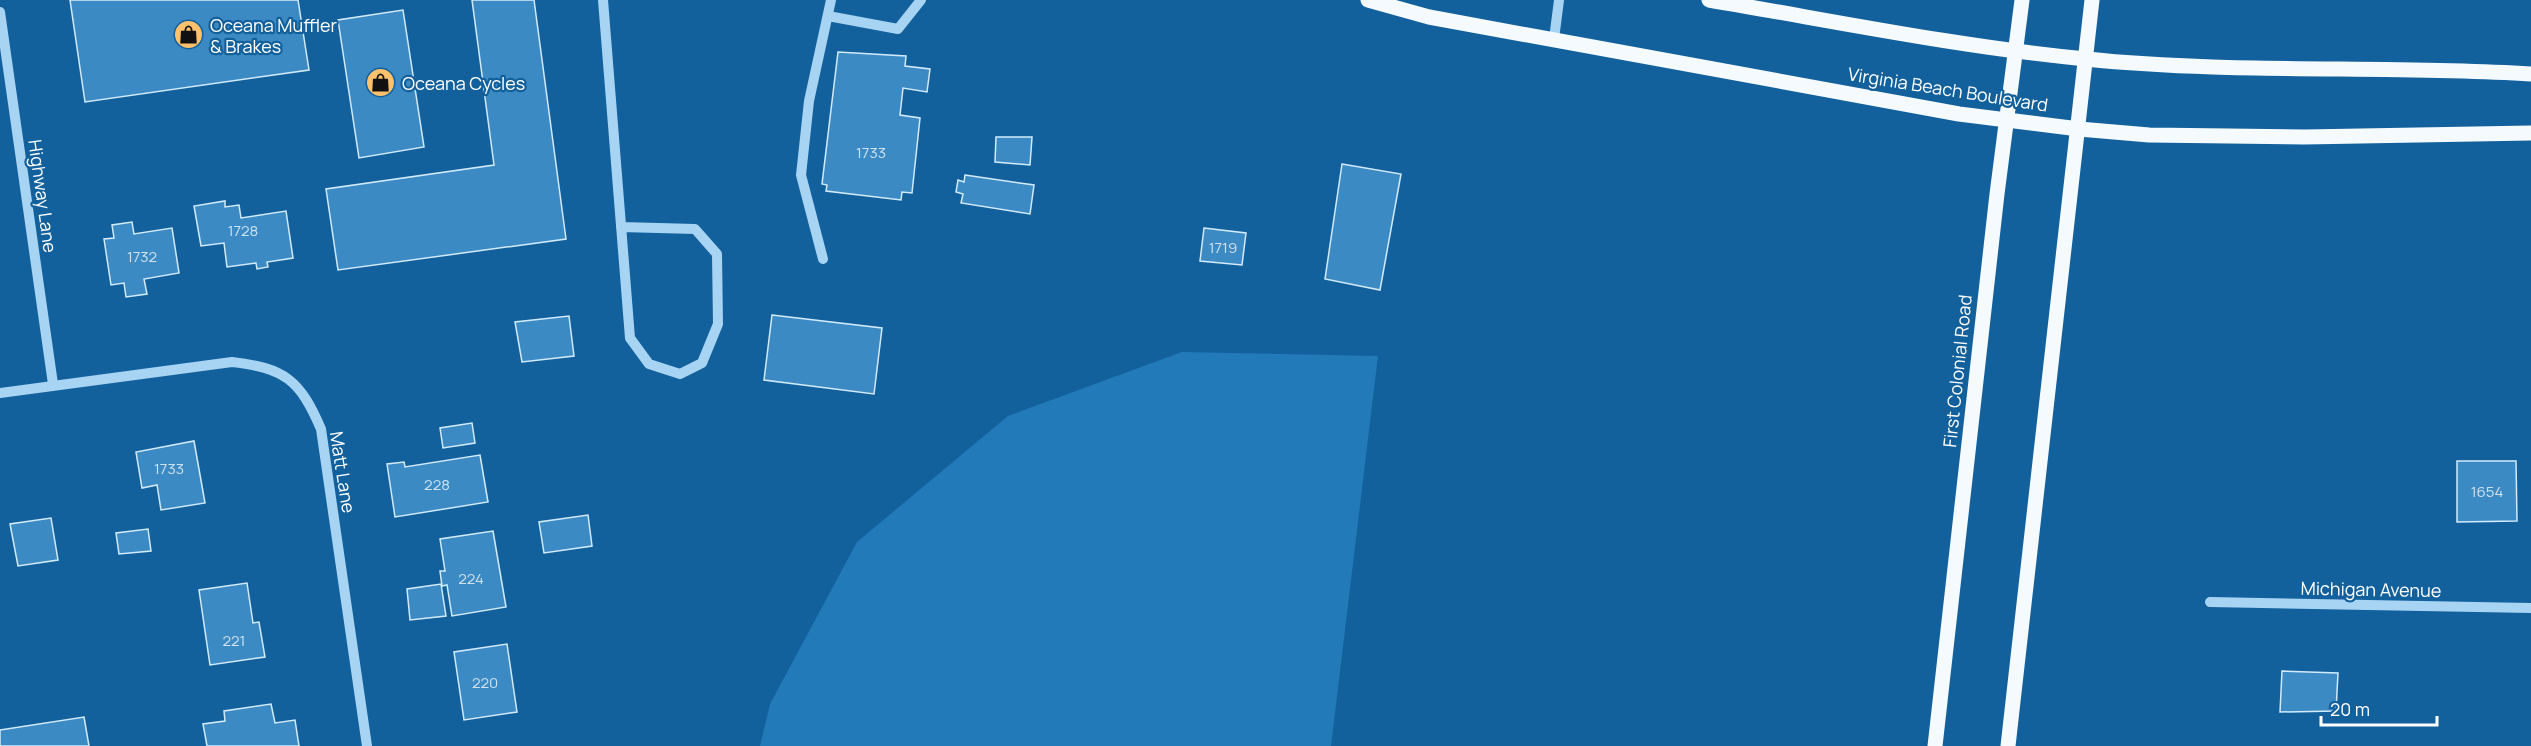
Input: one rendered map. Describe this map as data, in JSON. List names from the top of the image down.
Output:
{
  "streets": {
    "main road": ["Virginia Beach Boulevard", "First Colonial Road"],
    "street": ["Highway Lane", "Matt Lane", "Michigan Avenue"]
  },
  "crossings": [
    ["Virginia Beach Boulevard", "First Colonial Road"],
    ["Highway Lane", "Matt Lane"]
  ],
  "places": {
    "shop": ["Oceana Muffler & Brakes", "Oceana Cycles"]
  },
  "house_numbers": [
    "1733",
    "1728",
    "1719",
    "1732",
    "1733",
    "228",
    "1654",
    "224",
    "221",
    "220"
  ],
  "scale_bar": "20 m"
}
